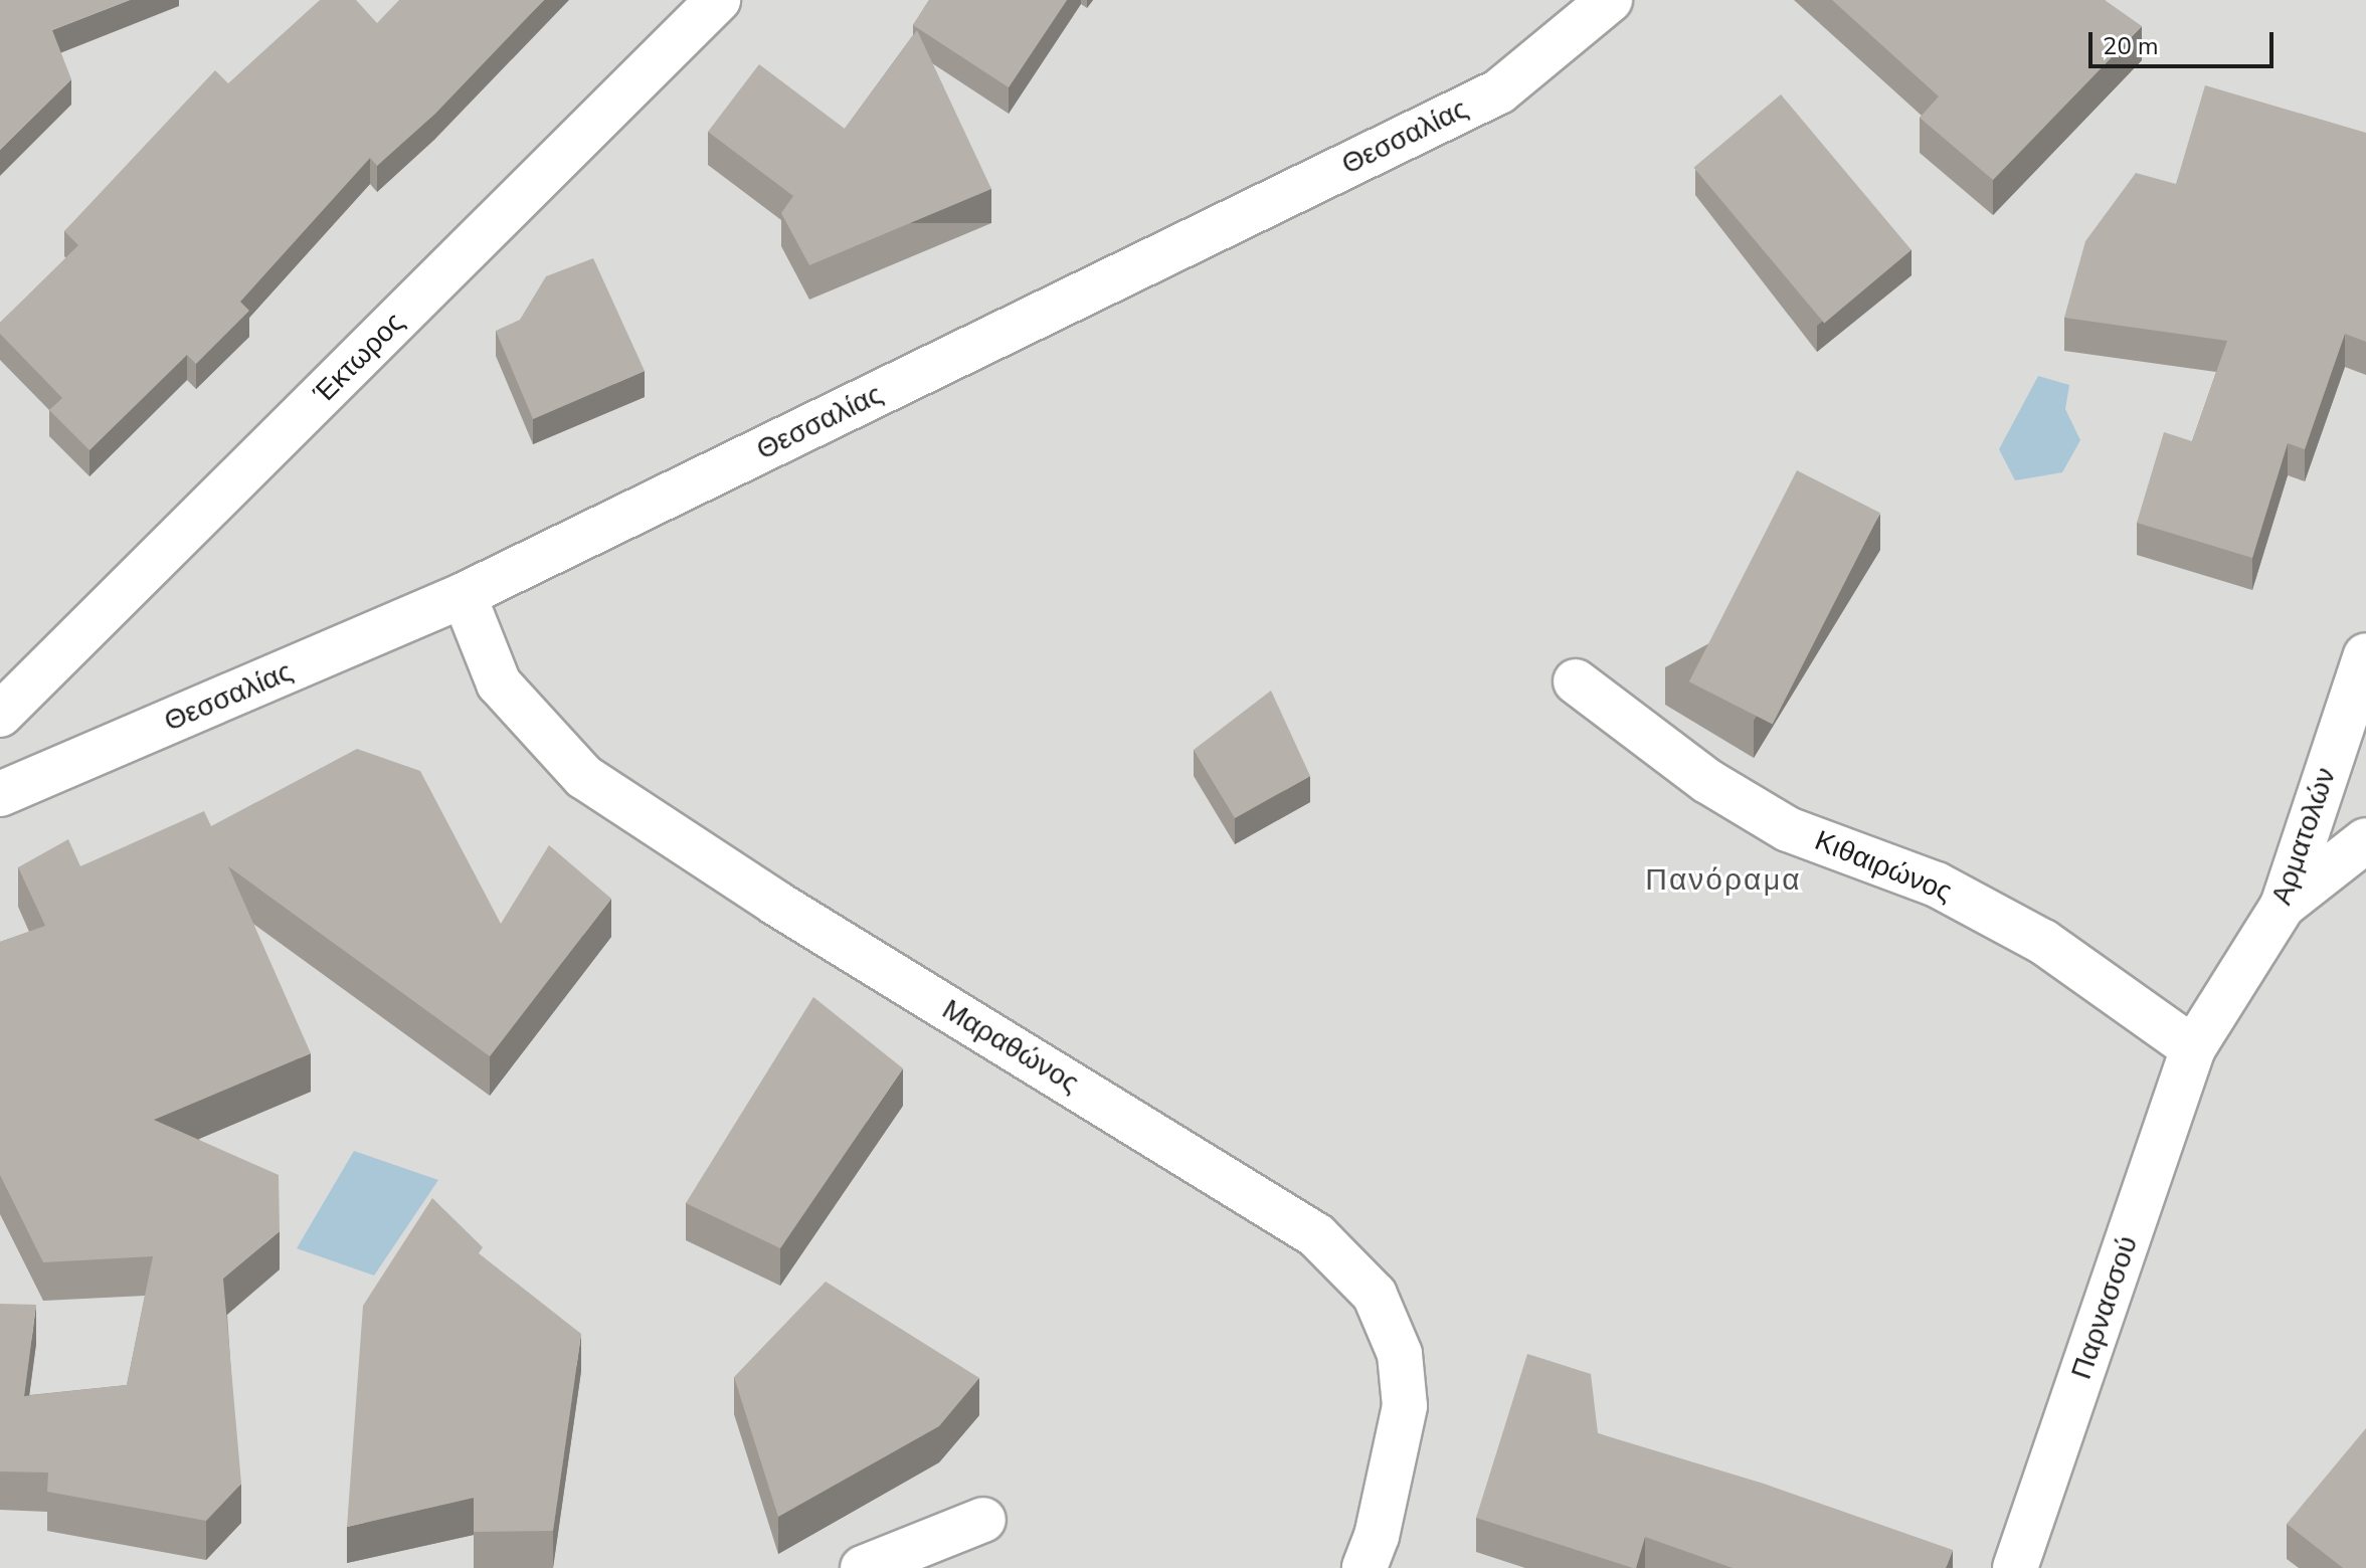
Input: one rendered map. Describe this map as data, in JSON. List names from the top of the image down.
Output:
{
  "streets": {
    "street": [
      "Θεσσαλίας",
      "Έκτωρος",
      "Αρματολών",
      "Κιθαιρώνος",
      "Μαραθώνος",
      "Παρνασσού"
    ]
  },
  "crossings": [
    ["Θεσσαλίας", "Μαραθώνος"],
    ["Αρματολών", "Κιθαιρώνος"],
    ["Αρματολών", "Παρνασσού"],
    ["Κιθαιρώνος", "Παρνασσού"]
  ],
  "districts": ["Πανόραμα"],
  "scale_bar": "20 m"
}
